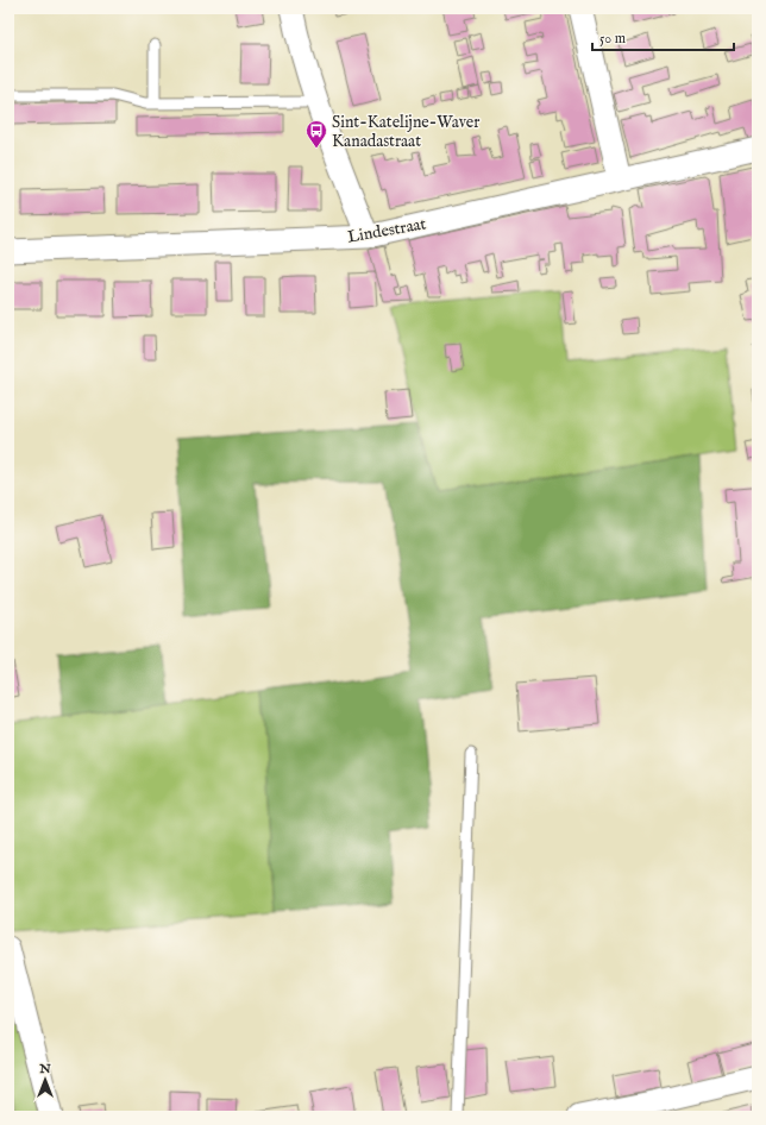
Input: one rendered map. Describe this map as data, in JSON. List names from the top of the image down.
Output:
{
  "streets": {
    "street": ["Lindestraat"]
  },
  "places": {
    "bus stop": ["Sint-Katelijne-Waver Kanadastraat"]
  },
  "scale_bar": "50 m",
  "north": "top"
}
